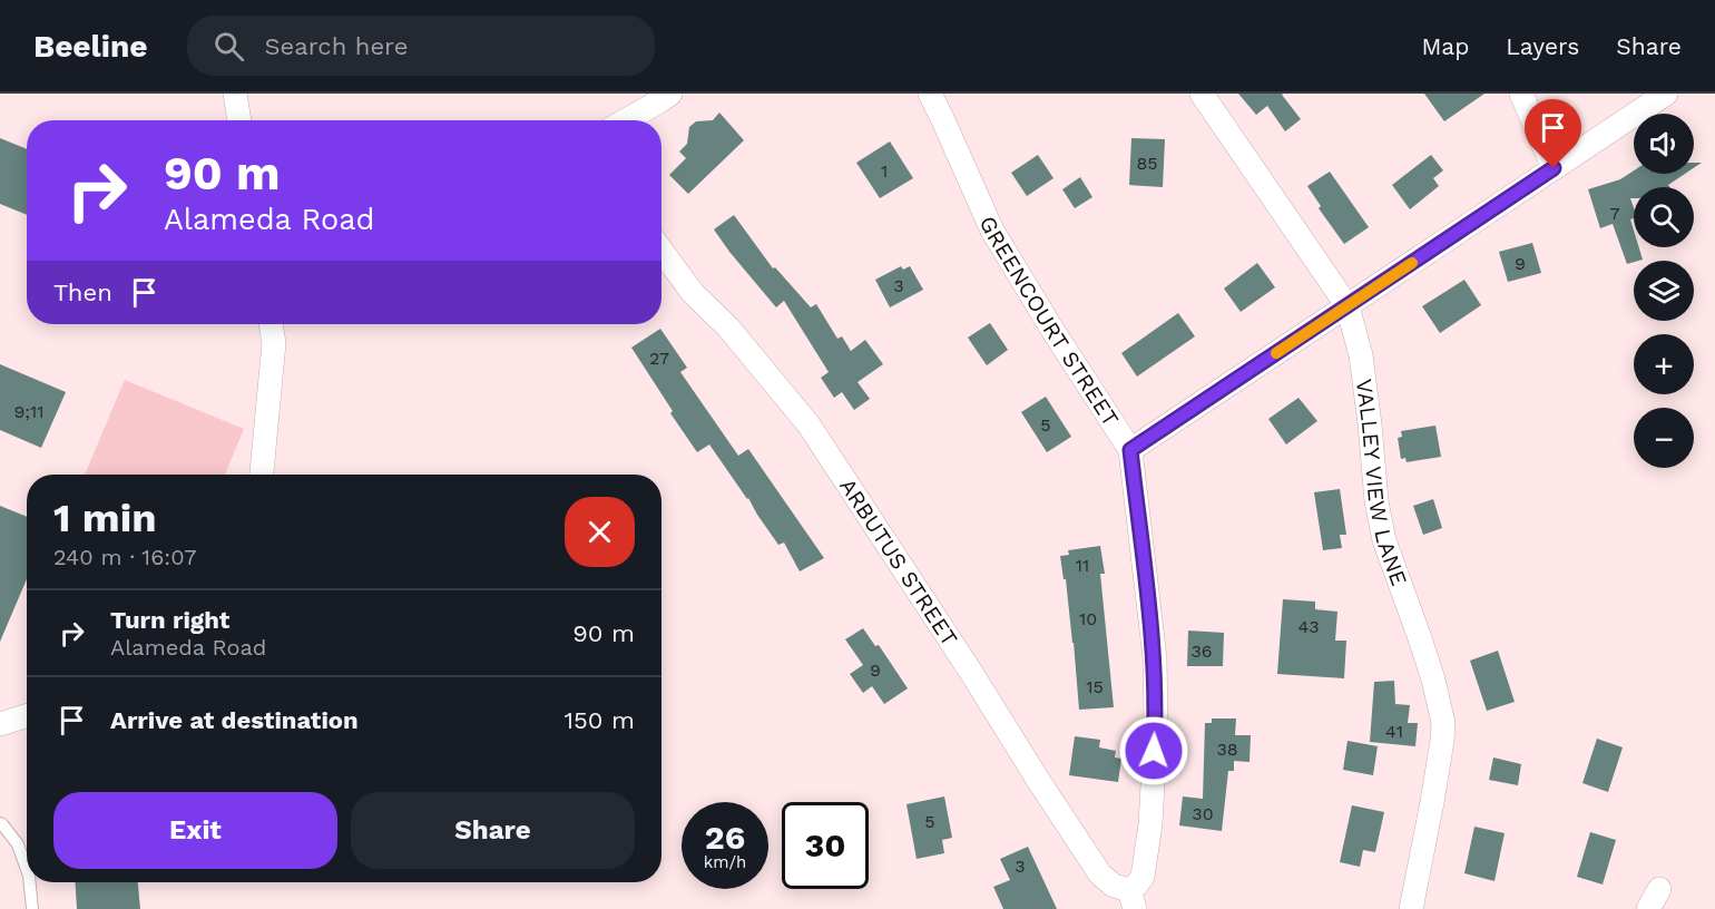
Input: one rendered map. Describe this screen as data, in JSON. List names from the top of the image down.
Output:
{
  "streets": {
    "street": ["GREENCOURT STREET", "VALLEY VIEW LANE", "ARBUTUS STREET"]
  },
  "crossings": [
    ["GREENCOURT STREET", "ARBUTUS STREET"]
  ],
  "house_numbers": [
    "85",
    "1",
    "7",
    "9",
    "3",
    "27",
    "9;11",
    "5",
    "11",
    "10",
    "43",
    "36",
    "9",
    "15",
    "41",
    "38",
    "30",
    "5",
    "3"
  ],
  "page": {
    "header": "Beeline",
    "search": "Search here",
    "nav": ["Map", "Layers", "Share"],
    "map_buttons": ["+", "−"],
    "turn": ["90 m", "Alameda Road"],
    "then": "Then",
    "heading": ["1 min", "240 m · 16:07"],
    "list": [
      {
        "name": "Turn right",
        "note": "Alameda Road",
        "value": "90 m"
      },
      {
        "name": "Arrive at destination",
        "value": "150 m"
      }
    ],
    "buttons": ["Exit", "Share"],
    "speed": "26 km/h",
    "limit": "30"
  }
}
